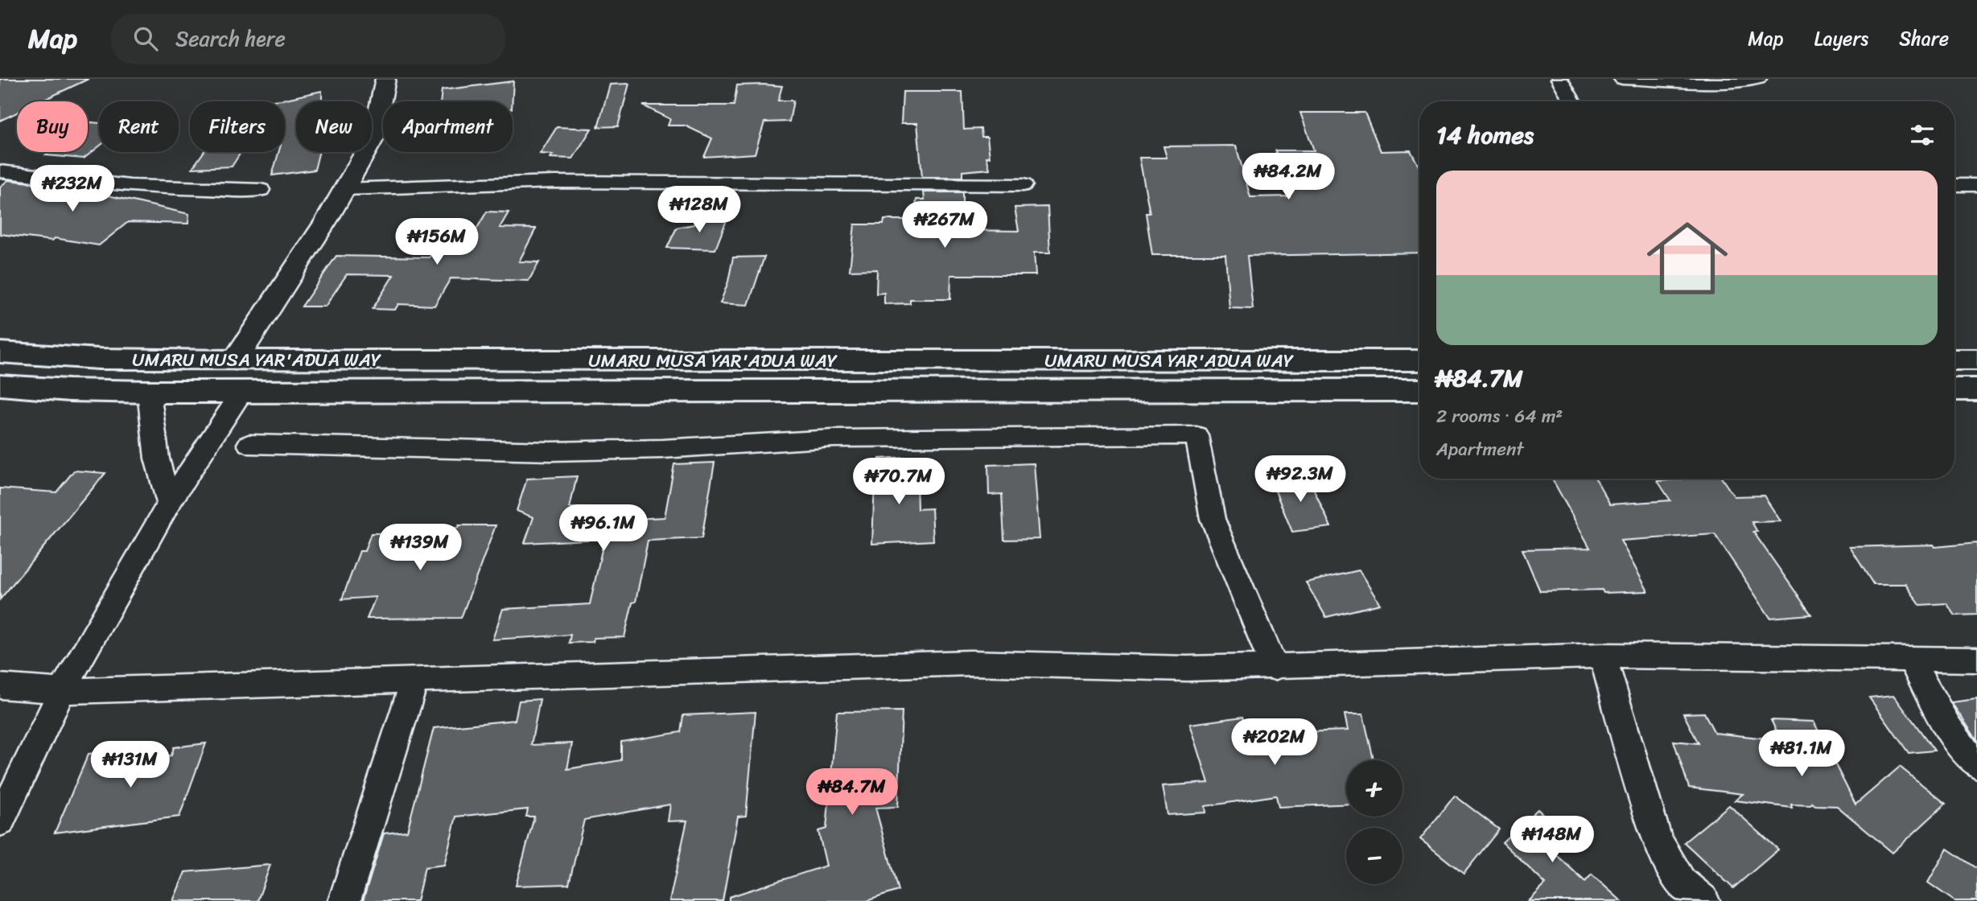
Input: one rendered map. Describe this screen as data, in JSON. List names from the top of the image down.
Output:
{
  "streets": {
    "main road": ["UMARU MUSA YAR'ADUA WAY"]
  },
  "page": {
    "header": "Map",
    "search": "Search here",
    "nav": ["Map", "Layers", "Share"],
    "chip": [
      "Buy",
      "Rent",
      "Filters",
      "New",
      "Apartment"
    ],
    "heading": "14 homes",
    "price": [
      "₦84.2M",
      "₦232M",
      "₦128M",
      "₦267M",
      "₦156M",
      "₦92.3M",
      "₦70.7M",
      "₦96.1M",
      "₦139M",
      "₦202M",
      "₦81.1M",
      "₦131M",
      "₦84.7M",
      "₦148M"
    ],
    "list": [
      {
        "name": "₦84.7M",
        "note": "2 rooms · 64 m² · Apartment"
      }
    ],
    "map_buttons": ["+", "−"]
  }
}
